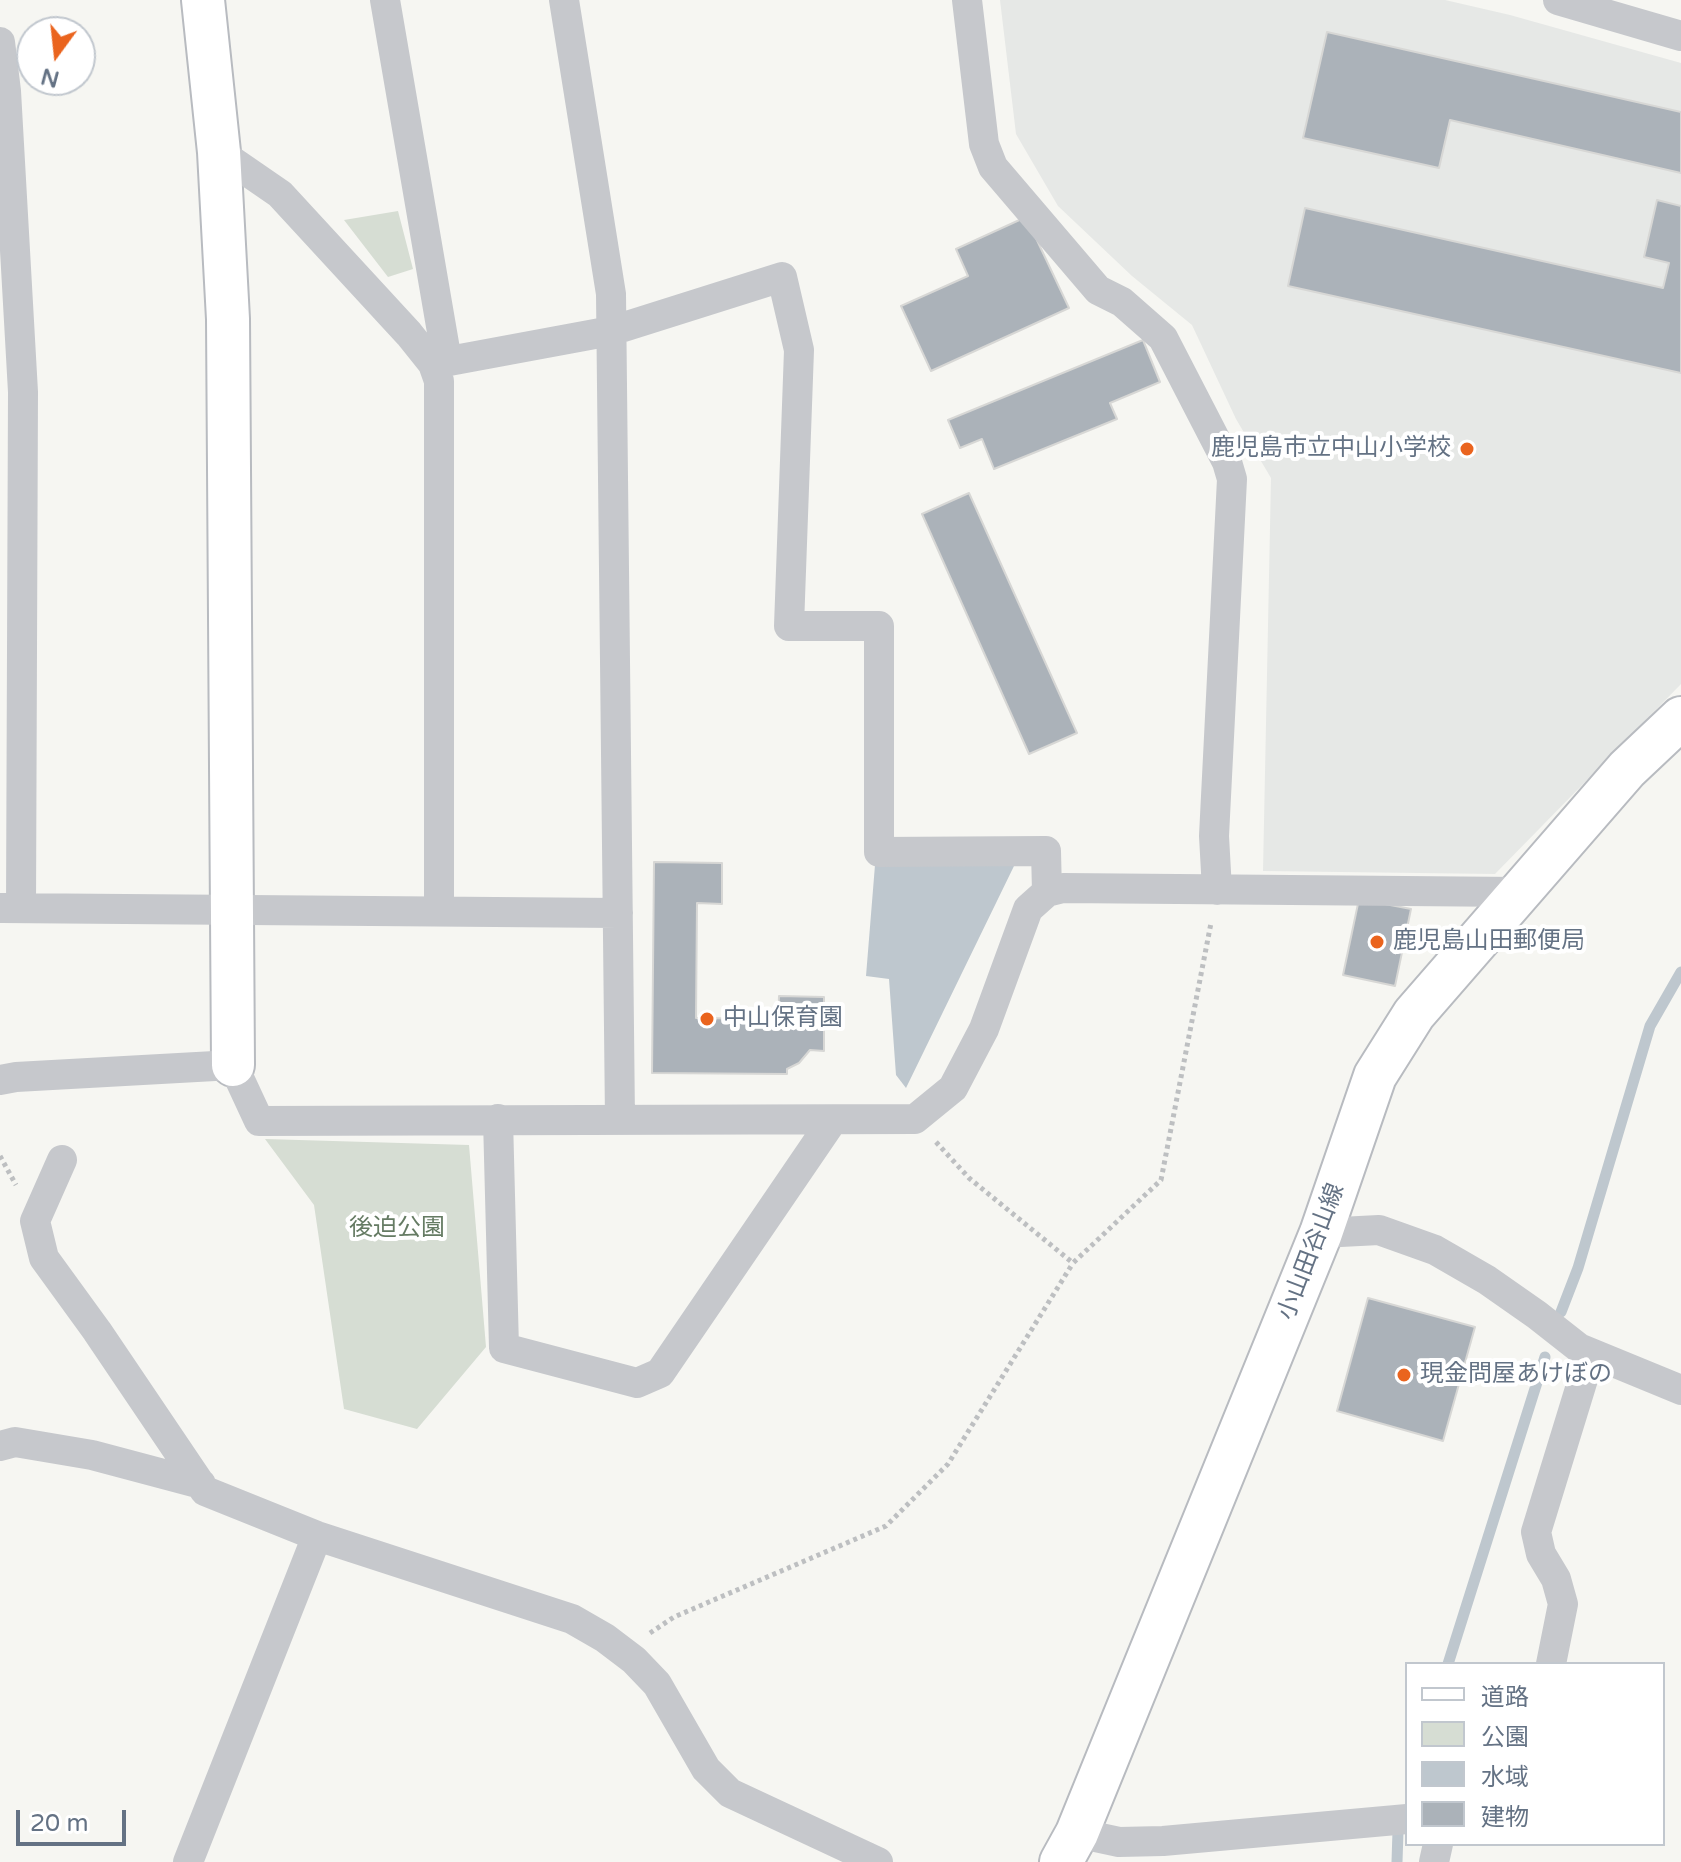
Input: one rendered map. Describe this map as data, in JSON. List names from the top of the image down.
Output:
{
  "streets": {
    "main road": ["小山田谷山線"]
  },
  "parks": ["後迫公園"],
  "places": [
    "鹿児島市立中山小学校",
    "鹿児島山田郵便局",
    "中山保育園",
    "現金問屋あけぼの"
  ],
  "legend": [
    "道路",
    "公園",
    "水域",
    "建物"
  ],
  "scale_bar": "20 m",
  "north": "bottom"
}
